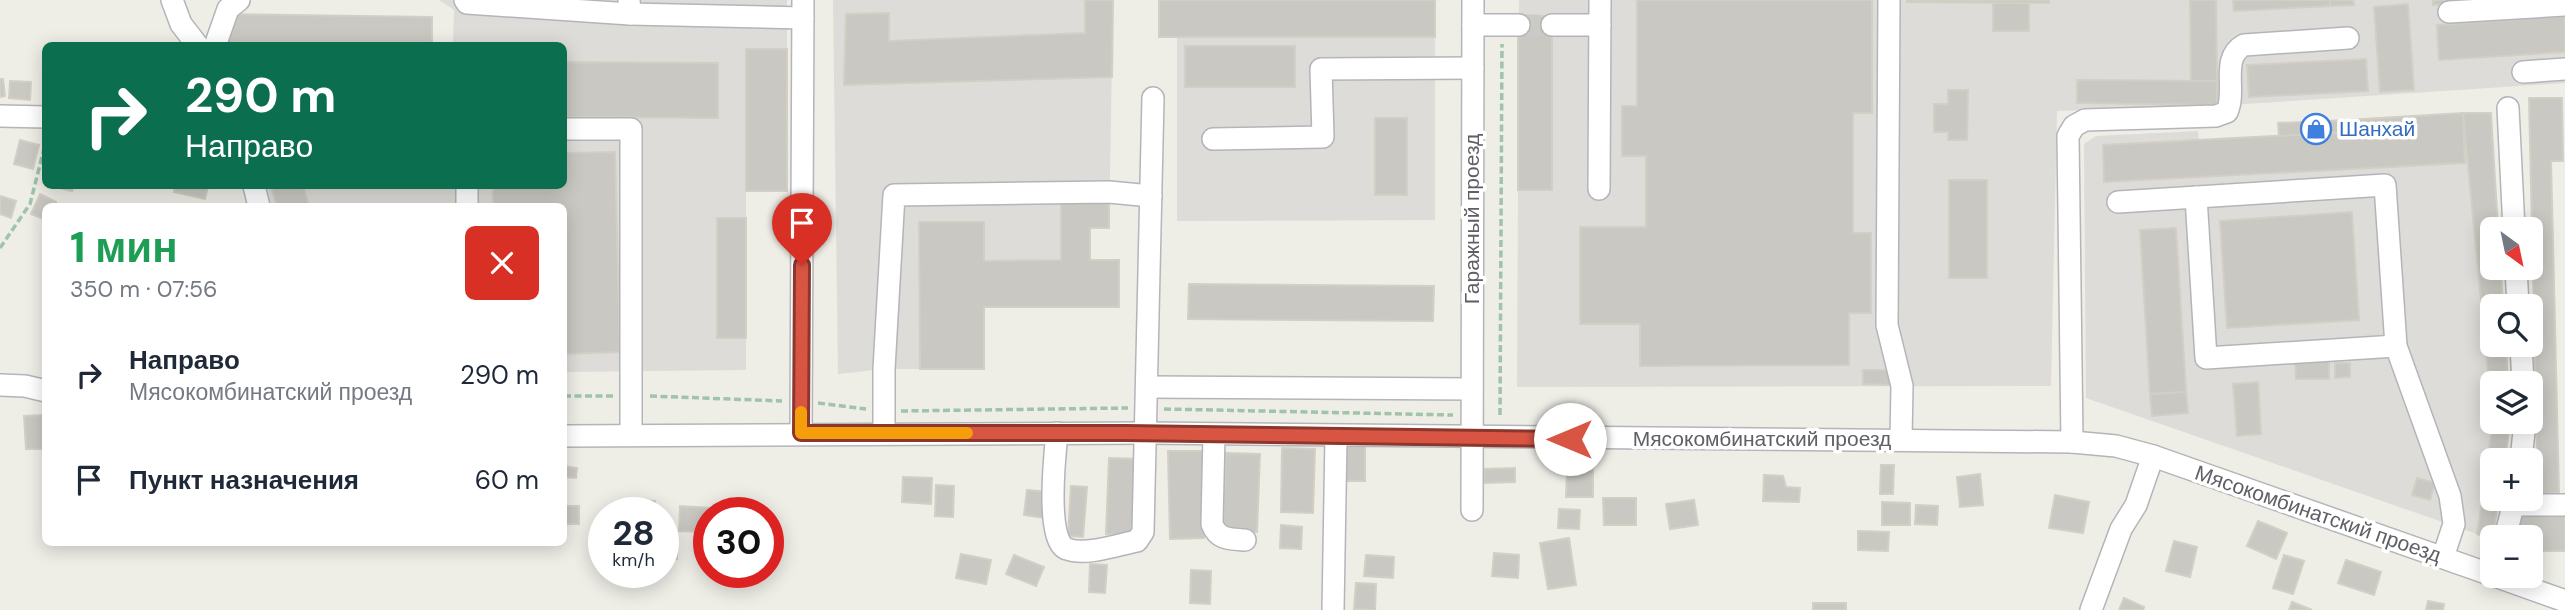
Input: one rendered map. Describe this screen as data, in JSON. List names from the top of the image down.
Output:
{
  "streets": {
    "street": ["Гаражный проезд", "Мясокомбинатский проезд"]
  },
  "crossings": [
    ["Гаражный проезд", "Мясокомбинатский проезд"]
  ],
  "places": {
    "shop": ["Шанхай"]
  },
  "north": "bottom right",
  "page": {
    "turn": ["290 m", "Направо"],
    "heading": ["1 мин", "350 m · 07:56"],
    "map_buttons": ["+", "−"],
    "list": [
      {
        "name": "Направо",
        "note": "Мясокомбинатский проезд",
        "value": "290 m"
      },
      {
        "name": "Пункт назначения",
        "value": "60 m"
      }
    ],
    "speed": "28 km/h",
    "limit": "30"
  }
}
